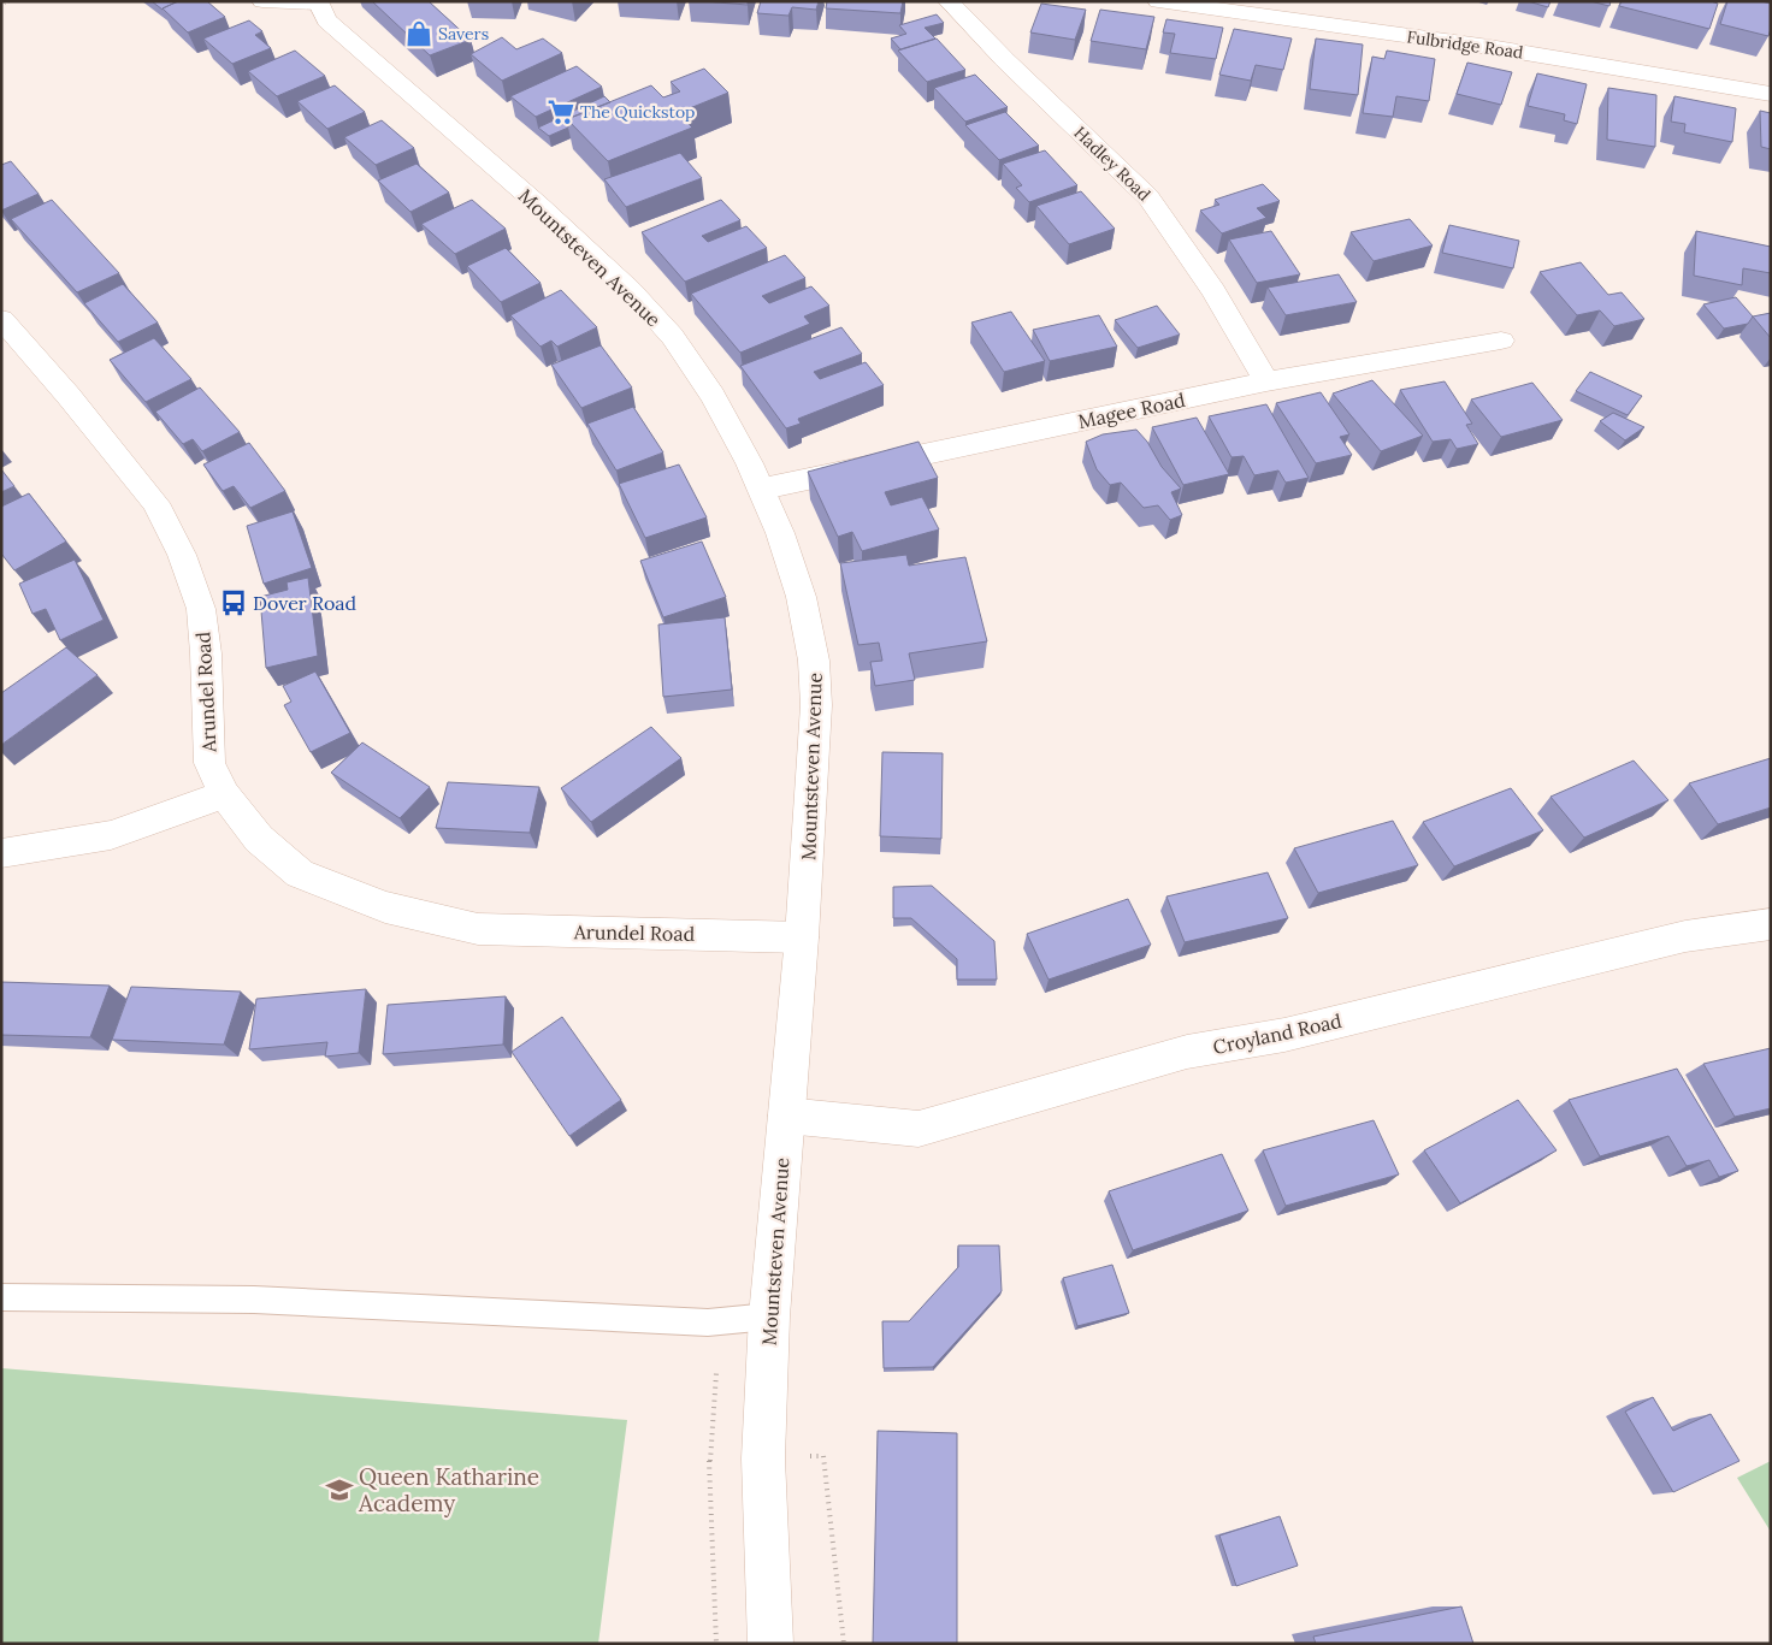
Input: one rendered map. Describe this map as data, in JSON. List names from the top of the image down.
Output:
{
  "streets": {
    "street": [
      "Fulbridge Road",
      "Hadley Road",
      "Mountsteven Avenue",
      "Magee Road",
      "Arundel Road",
      "Croyland Road"
    ]
  },
  "crossings": [
    ["Hadley Road", "Magee Road"],
    ["Mountsteven Avenue", "Magee Road"],
    ["Mountsteven Avenue", "Arundel Road"],
    ["Mountsteven Avenue", "Croyland Road"]
  ],
  "places": {
    "shop": ["Savers"],
    "supermarket": ["The Quickstop"],
    "bus stop": ["Dover Road"],
    "school or university": ["Queen Katharine Academy"]
  }
}
